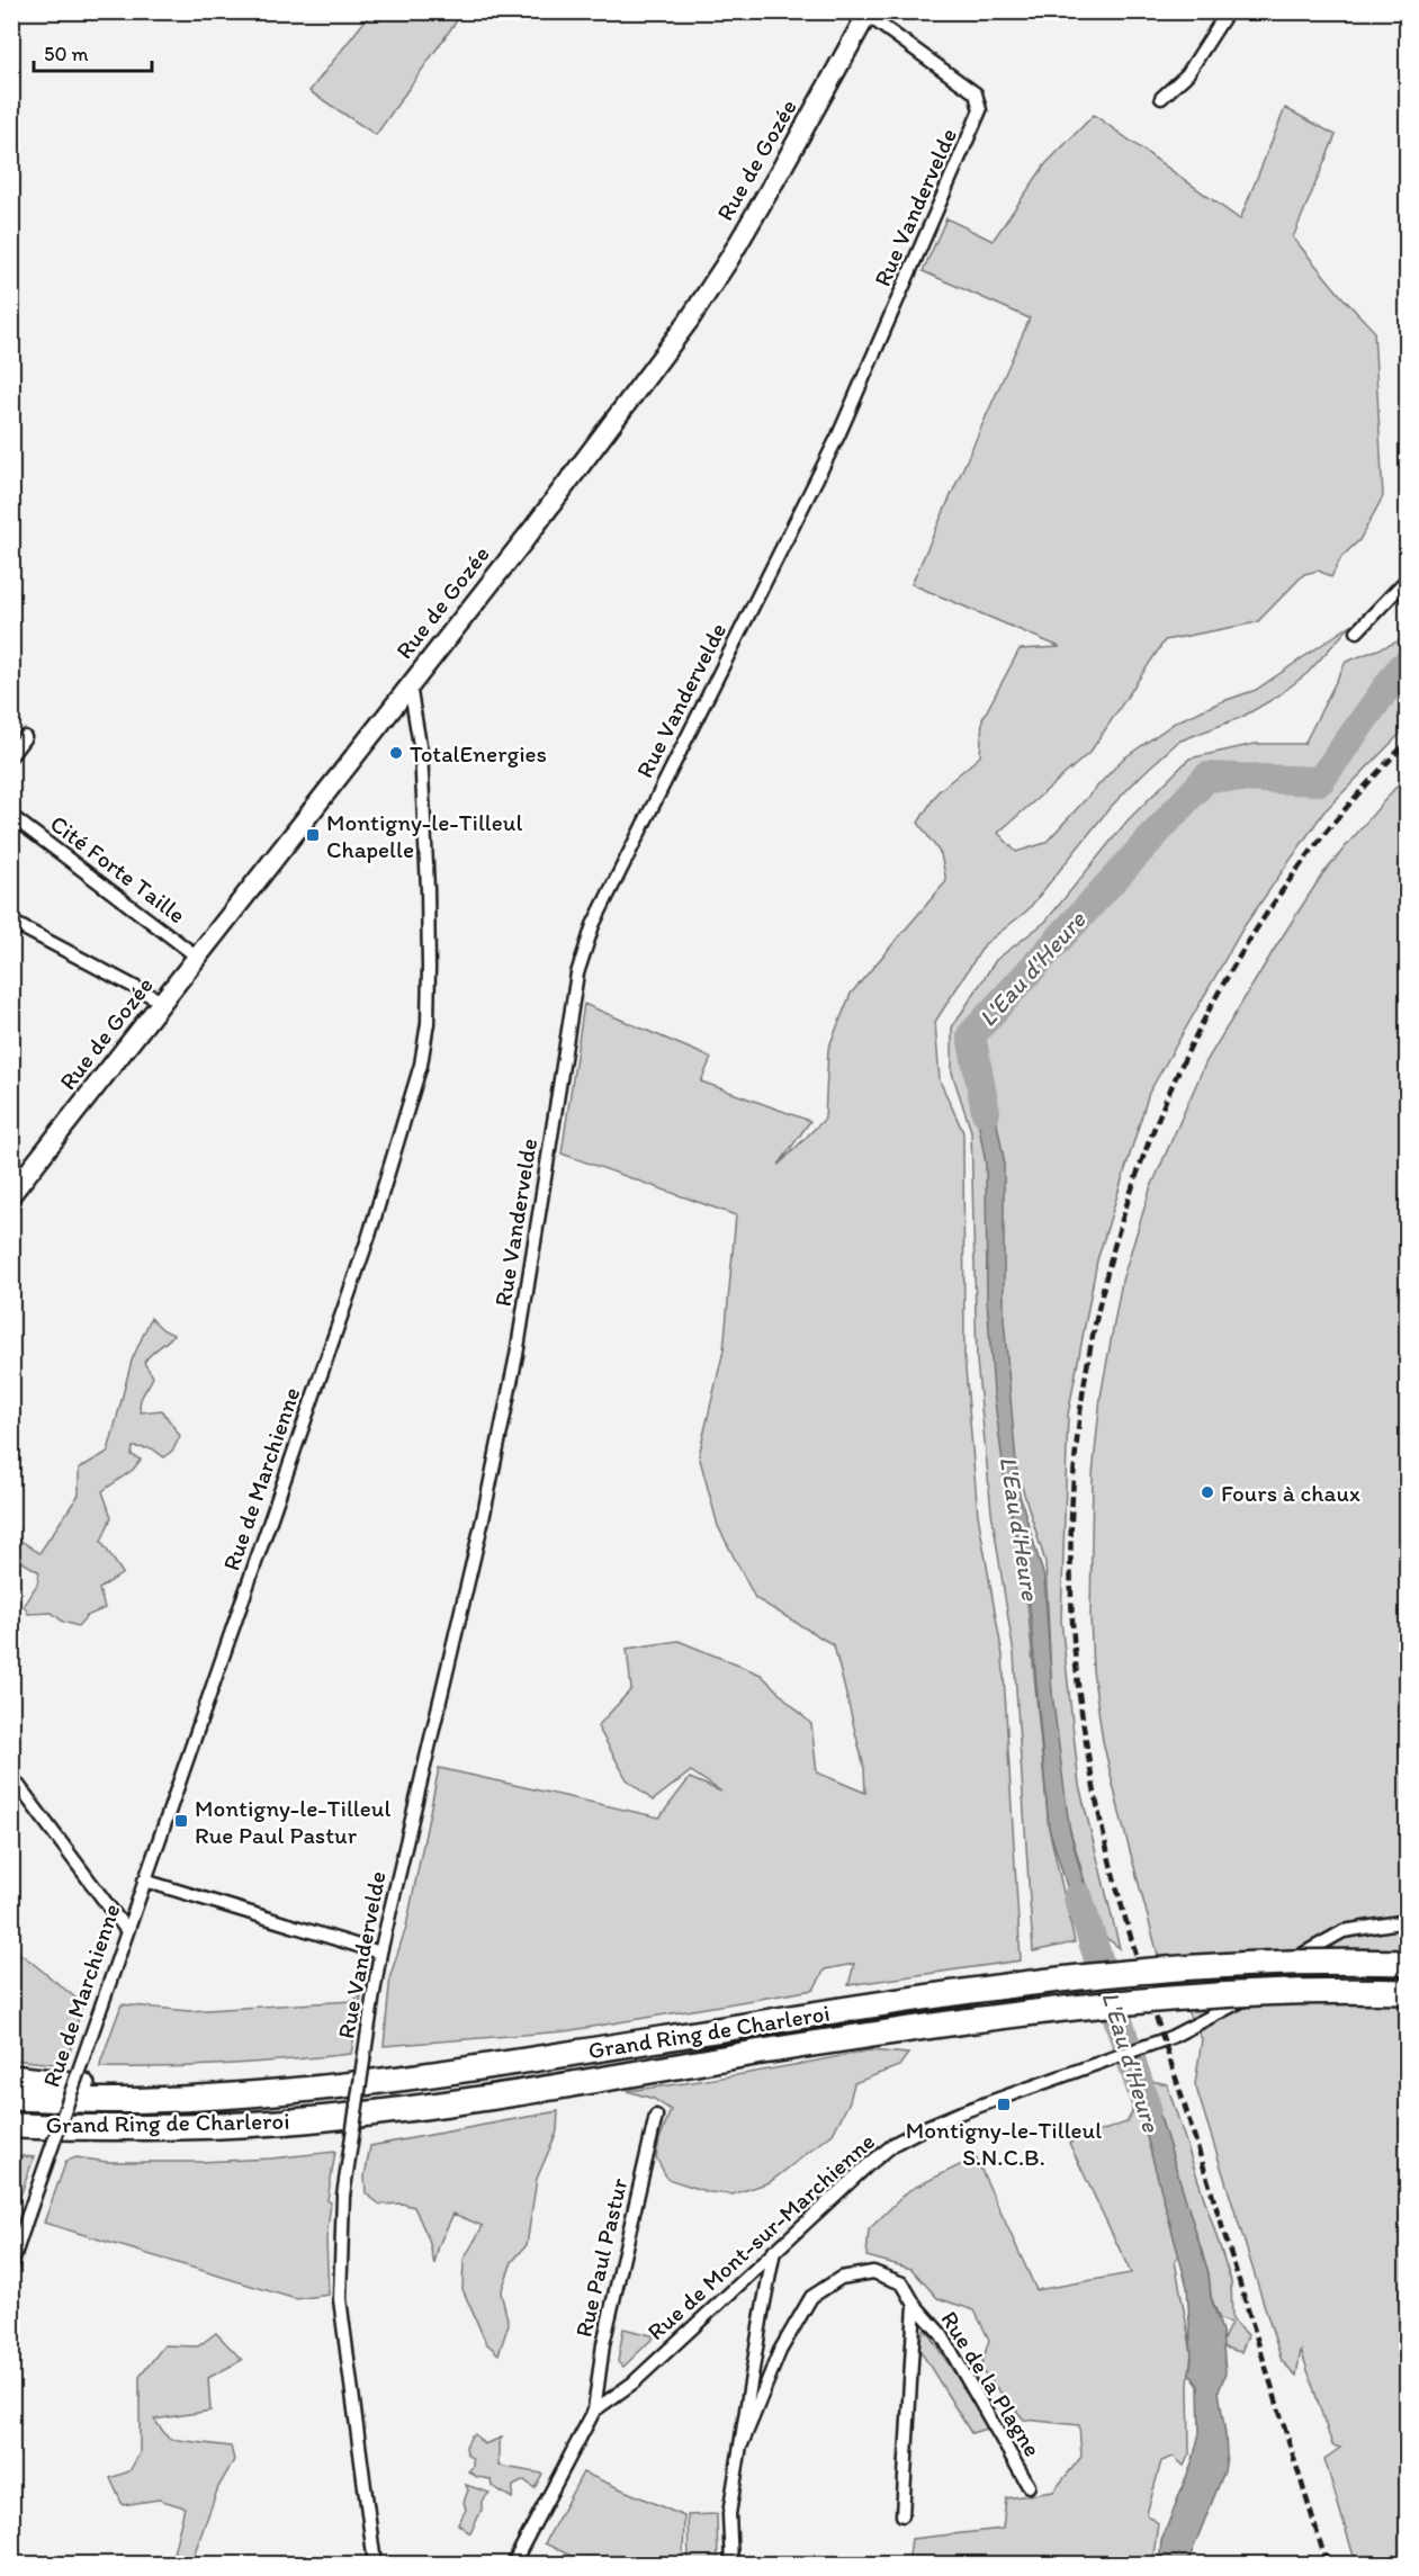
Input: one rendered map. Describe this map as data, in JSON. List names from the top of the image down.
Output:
{
  "streets": {
    "highway": ["Grand Ring de Charleroi"],
    "main road": ["Rue de Gozée"],
    "street": [
      "Rue Vandervelde",
      "Cité Forte Taille",
      "Rue de Marchienne",
      "Rue de Mont-sur-Marchienne",
      "Rue Paul Pastur",
      "Rue de la Plagne"
    ]
  },
  "crossings": [
    ["Rue de Gozée", "Rue Vandervelde"],
    ["Rue de Gozée", "Cité Forte Taille"],
    ["Rue de Gozée", "Rue de Marchienne"],
    ["Rue de Mont-sur-Marchienne", "Rue Paul Pastur"],
    ["Rue de Mont-sur-Marchienne", "Rue de la Plagne"]
  ],
  "water": ["L'Eau d'Heure"],
  "places": {
    "other": ["TotalEnergies", "Fours à chaux"],
    "transit": ["Montigny-le-Tilleul Chapelle", "Montigny-le-Tilleul Rue Paul Pastur", "Montigny-le-Tilleul S.N.C.B."]
  },
  "scale_bar": "50 m"
}
